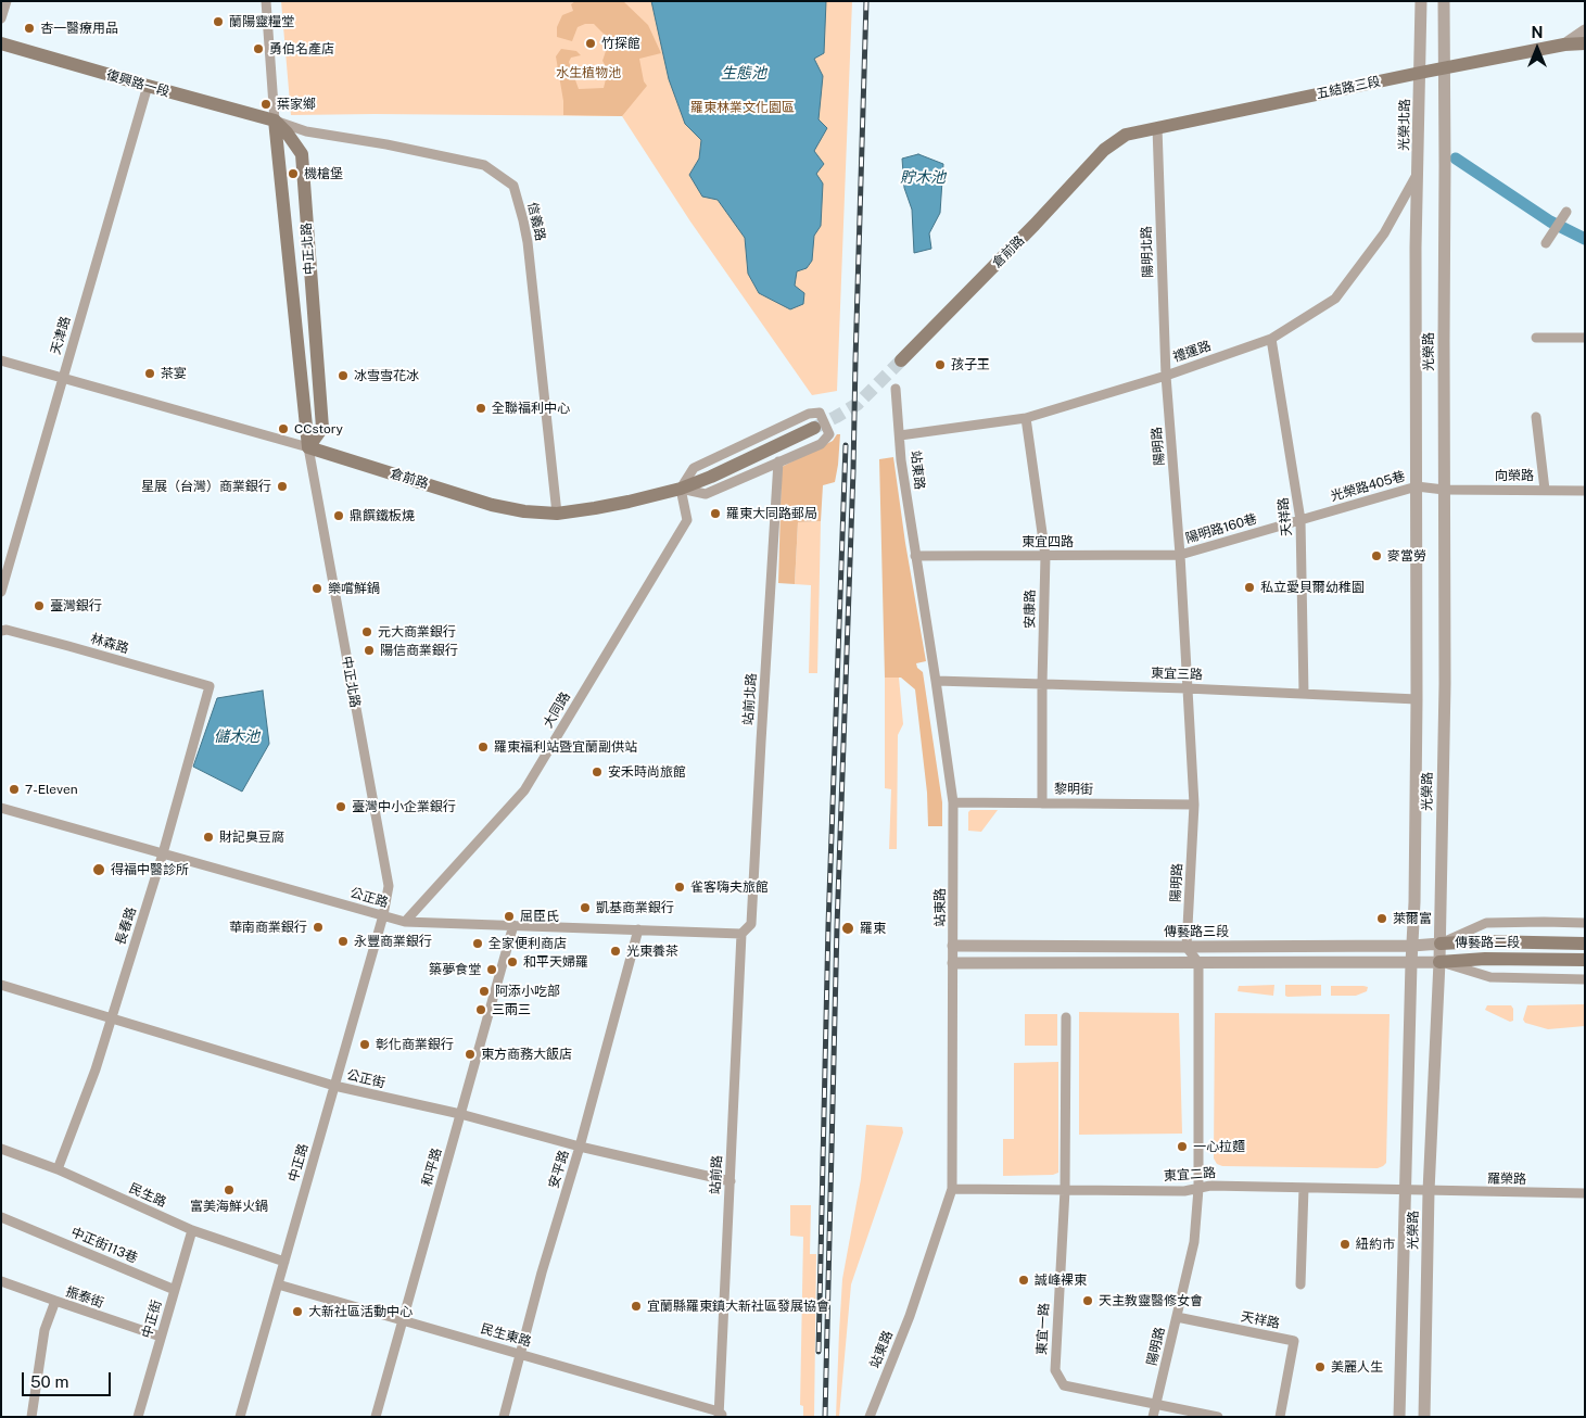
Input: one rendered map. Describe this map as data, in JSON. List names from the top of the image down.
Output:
{
  "streets": {
    "main road": [
      "復興路一段",
      "五結路三段",
      "中正北路",
      "倉前路",
      "傳藝路二段"
    ],
    "street": [
      "光榮北路",
      "信義路",
      "陽明北路",
      "天津路",
      "禮運路",
      "光榮路",
      "陽明路",
      "站東路",
      "向榮路",
      "光榮路405巷",
      "天祥路",
      "陽明路160巷",
      "東宜四路",
      "安康路",
      "林森路",
      "東宜三路",
      "站前北路",
      "大同路",
      "黎明街",
      "公正路",
      "長春路",
      "傳藝路三段",
      "公正街",
      "中正路",
      "和平路",
      "安平路",
      "站前路",
      "東宜二路",
      "羅榮路",
      "民生路",
      "中正街113巷",
      "振泰街",
      "中正街",
      "東宜一路",
      "民生東路"
    ]
  },
  "crossings": [
    ["復興路一段", "信義路"],
    ["復興路一段", "中正北路"],
    ["復興路一段", "天津路"],
    ["五結路三段", "光榮北路"],
    ["五結路三段", "倉前路"],
    ["五結路三段", "陽明北路"],
    ["五結路三段", "光榮路"],
    ["光榮北路", "禮運路"],
    ["光榮北路", "光榮路"],
    ["信義路", "中正北路"],
    ["信義路", "倉前路"],
    ["中正北路", "倉前路"],
    ["中正北路", "公正路"],
    ["中正北路", "中正路"],
    ["倉前路", "天津路"],
    ["倉前路", "大同路"],
    ["陽明北路", "禮運路"],
    ["陽明北路", "陽明路"],
    ["禮運路", "陽明路"],
    ["禮運路", "站東路"],
    ["禮運路", "天祥路"],
    ["禮運路", "安康路"],
    ["光榮路", "向榮路"],
    ["光榮路", "光榮路405巷"],
    ["光榮路", "東宜三路"],
    ["光榮路", "傳藝路三段"],
    ["光榮路", "傳藝路二段"],
    ["光榮路", "東宜二路"],
    ["光榮路", "羅榮路"],
    ["陽明路", "天祥路"],
    ["陽明路", "陽明路160巷"],
    ["陽明路", "東宜四路"],
    ["陽明路", "東宜三路"],
    ["陽明路", "黎明街"],
    ["陽明路", "傳藝路三段"],
    ["陽明路", "東宜二路"],
    ["陽明路", "東宜一路"],
    ["站東路", "東宜四路"],
    ["站東路", "東宜三路"],
    ["站東路", "黎明街"],
    ["站東路", "傳藝路三段"],
    ["站東路", "東宜二路"],
    ["向榮路", "光榮路405巷"],
    ["光榮路405巷", "天祥路"],
    ["光榮路405巷", "陽明路160巷"],
    ["天祥路", "陽明路160巷"],
    ["天祥路", "東宜三路"],
    ["陽明路160巷", "東宜四路"],
    ["東宜四路", "安康路"],
    ["安康路", "東宜三路"],
    ["安康路", "黎明街"],
    ["林森路", "長春路"],
    ["站前北路", "公正路"],
    ["站前北路", "站前路"],
    ["大同路", "公正路"],
    ["公正路", "長春路"],
    ["公正路", "中正路"],
    ["公正路", "和平路"],
    ["公正路", "安平路"],
    ["公正路", "站前路"],
    ["長春路", "公正街"],
    ["長春路", "民生路"],
    ["傳藝路三段", "傳藝路二段"],
    ["公正街", "中正路"],
    ["公正街", "和平路"],
    ["公正街", "安平路"],
    ["公正街", "站前路"],
    ["中正路", "民生路"],
    ["中正路", "民生東路"],
    ["和平路", "民生東路"],
    ["安平路", "民生東路"],
    ["站前路", "民生東路"],
    ["東宜二路", "羅榮路"],
    ["東宜二路", "東宜一路"],
    ["民生路", "中正街"],
    ["中正街113巷", "中正街"],
    ["振泰街", "中正街"]
  ],
  "water": ["生態池", "貯木池", "儲木池"],
  "parks": ["水生植物池", "羅東林業文化園區"],
  "places": [
    "蘭陽靈糧堂",
    "杏一醫療用品",
    "竹探館",
    "勇伯名產店",
    "葉家鄉",
    "機槍堡",
    "孩子王",
    "茶宴",
    "冰雪雪花冰",
    "全聯福利中心",
    "CCstory",
    "星展（台灣）商業銀行",
    "羅東大同路郵局",
    "鼎饌鐵板燒",
    "麥當勞",
    "私立愛貝爾幼稚園",
    "樂嚐鮮鍋",
    "臺灣銀行",
    "元大商業銀行",
    "陽信商業銀行",
    "羅東福利站暨宜蘭副供站",
    "安禾時尚旅館",
    "7-Eleven",
    "臺灣中小企業銀行",
    "財記臭豆腐",
    "得福中醫診所",
    "雀客嗨夫旅館",
    "凱基商業銀行",
    "屈臣氏",
    "萊爾富",
    "華南商業銀行",
    "羅東",
    "永豐商業銀行",
    "全家便利商店",
    "光東養茶",
    "和平天婦羅",
    "築夢食堂",
    "阿添小吃部",
    "三兩三",
    "彰化商業銀行",
    "東方商務大飯店",
    "一心拉麵",
    "富美海鮮火鍋",
    "紐約市",
    "誠峰裸東",
    "天主教靈醫修女會",
    "宜蘭縣羅東鎮大新社區發展協會",
    "大新社區活動中心",
    "美麗人生"
  ],
  "scale_bar": "50 m",
  "north": "top"
}
